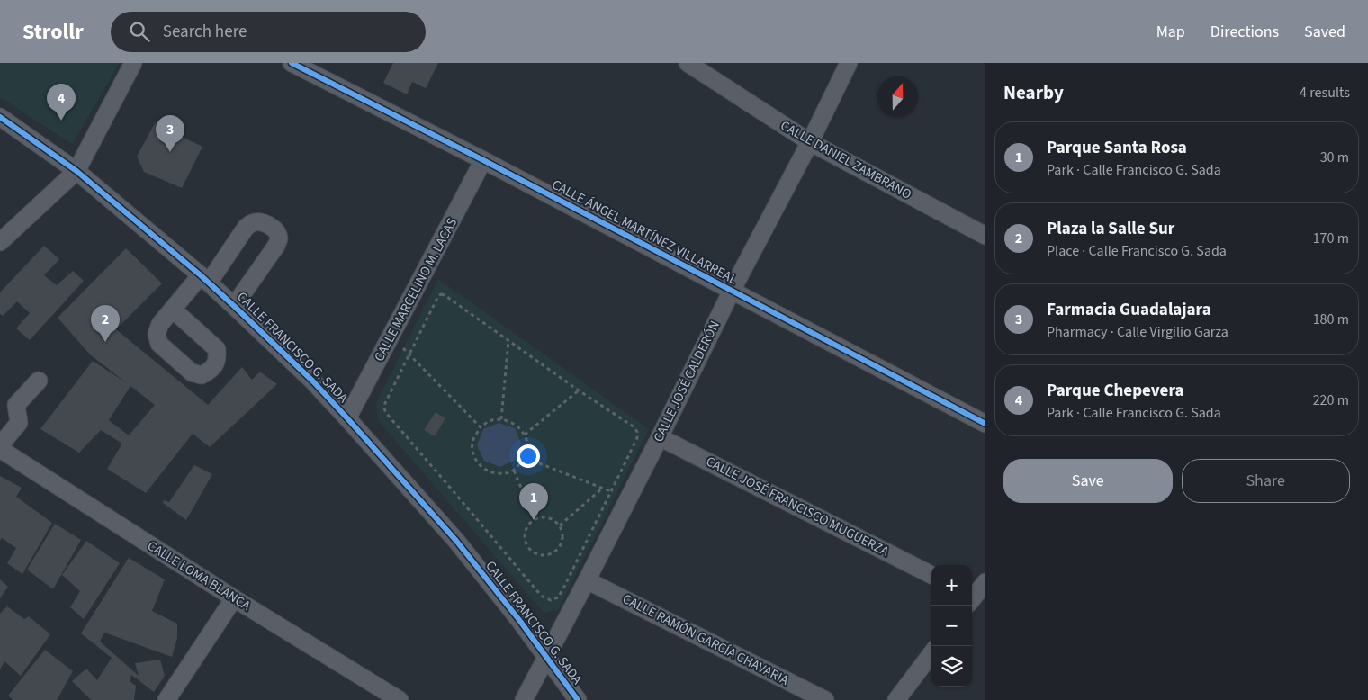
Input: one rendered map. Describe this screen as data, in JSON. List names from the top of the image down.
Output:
{
  "streets": {
    "street": [
      "CALLE DANIEL ZAMBRANO",
      "CALLE ÁNGEL MARTÍNEZ VILLARREAL",
      "CALLE MARCELINO M. LACAS",
      "CALLE FRANCISCO G. SADA",
      "CALLE JOSÉ CALDERÓN",
      "CALLE JOSÉ FRANCISCO MUGUERZA",
      "CALLE LOMA BLANCA",
      "CALLE RAMÓN GARCÍA CHAVARIA"
    ]
  },
  "crossings": [
    ["CALLE DANIEL ZAMBRANO", "CALLE JOSÉ CALDERÓN"],
    ["CALLE ÁNGEL MARTÍNEZ VILLARREAL", "CALLE MARCELINO M. LACAS"],
    ["CALLE ÁNGEL MARTÍNEZ VILLARREAL", "CALLE JOSÉ CALDERÓN"],
    ["CALLE MARCELINO M. LACAS", "CALLE FRANCISCO G. SADA"],
    ["CALLE FRANCISCO G. SADA", "CALLE JOSÉ CALDERÓN"],
    ["CALLE JOSÉ CALDERÓN", "CALLE JOSÉ FRANCISCO MUGUERZA"],
    ["CALLE JOSÉ CALDERÓN", "CALLE RAMÓN GARCÍA CHAVARIA"]
  ],
  "north": "top",
  "page": {
    "header": "Strollr",
    "search": "Search here",
    "nav": ["Map", "Directions", "Saved"],
    "heading": ["Nearby", "4 results"],
    "pins": [
      "4",
      "3",
      "2",
      "1"
    ],
    "list": [
      {
        "mark": "1",
        "name": "Parque Santa Rosa",
        "note": "Park · Calle Francisco G. Sada",
        "value": "30 m"
      },
      {
        "mark": "2",
        "name": "Plaza la Salle Sur",
        "note": "Place · Calle Francisco G. Sada",
        "value": "170 m"
      },
      {
        "mark": "3",
        "name": "Farmacia Guadalajara",
        "note": "Pharmacy · Calle Virgilio Garza",
        "value": "180 m"
      },
      {
        "mark": "4",
        "name": "Parque Chepevera",
        "note": "Park · Calle Francisco G. Sada",
        "value": "220 m"
      }
    ],
    "buttons": ["Save", "Share"],
    "map_buttons": ["+", "−"]
  }
}
